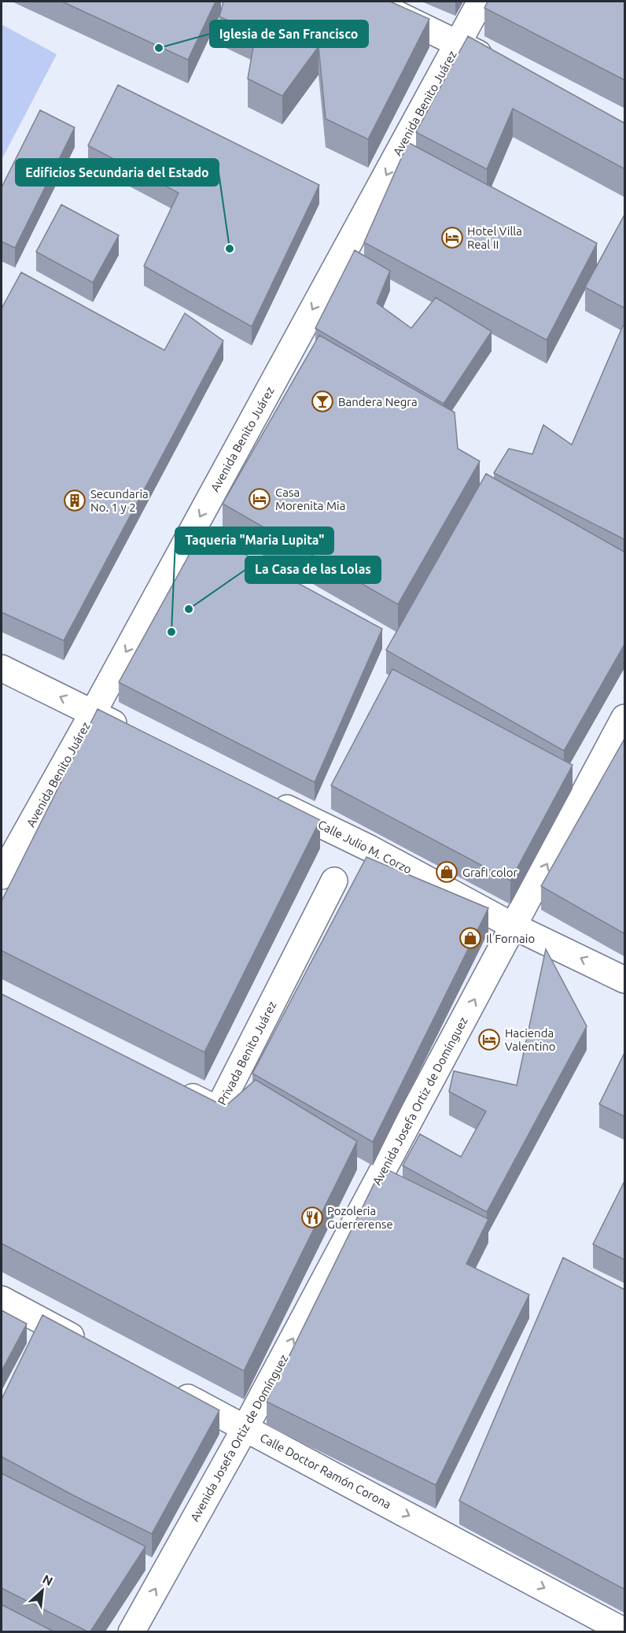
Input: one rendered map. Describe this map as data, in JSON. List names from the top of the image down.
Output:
{
  "streets": {
    "street": [
      "Avenida Benito Juárez",
      "Calle Julio M. Corzo",
      "Privada Benito Juárez",
      "Avenida Josefa Ortiz de Domínguez",
      "Calle Doctor Ramón Corona"
    ]
  },
  "crossings": [
    ["Calle Julio M. Corzo", "Avenida Josefa Ortiz de Domínguez"],
    ["Avenida Josefa Ortiz de Domínguez", "Calle Doctor Ramón Corona"]
  ],
  "one_way": ["Avenida Benito Juárez", "Avenida Josefa Ortiz de Domínguez", "Calle Doctor Ramón Corona"],
  "places": {
    "other": [
      "Iglesia de San Francisco",
      "Edificios Secundaria del Estado",
      "La Casa de las Lolas",
      "Taqueria \"Maria Lupita\""
    ],
    "hotel": ["Hotel Villa Real II", "Casa Morenita Mia", "Hacienda Valentino"],
    "bar": ["Bandera Negra"],
    "building": ["Secundaria No. 1 y 2"],
    "shop": ["Grafi color", "Il Fornaio"],
    "restaurant": ["Pozoleria Guerrerense"]
  },
  "north": "top right"
}
